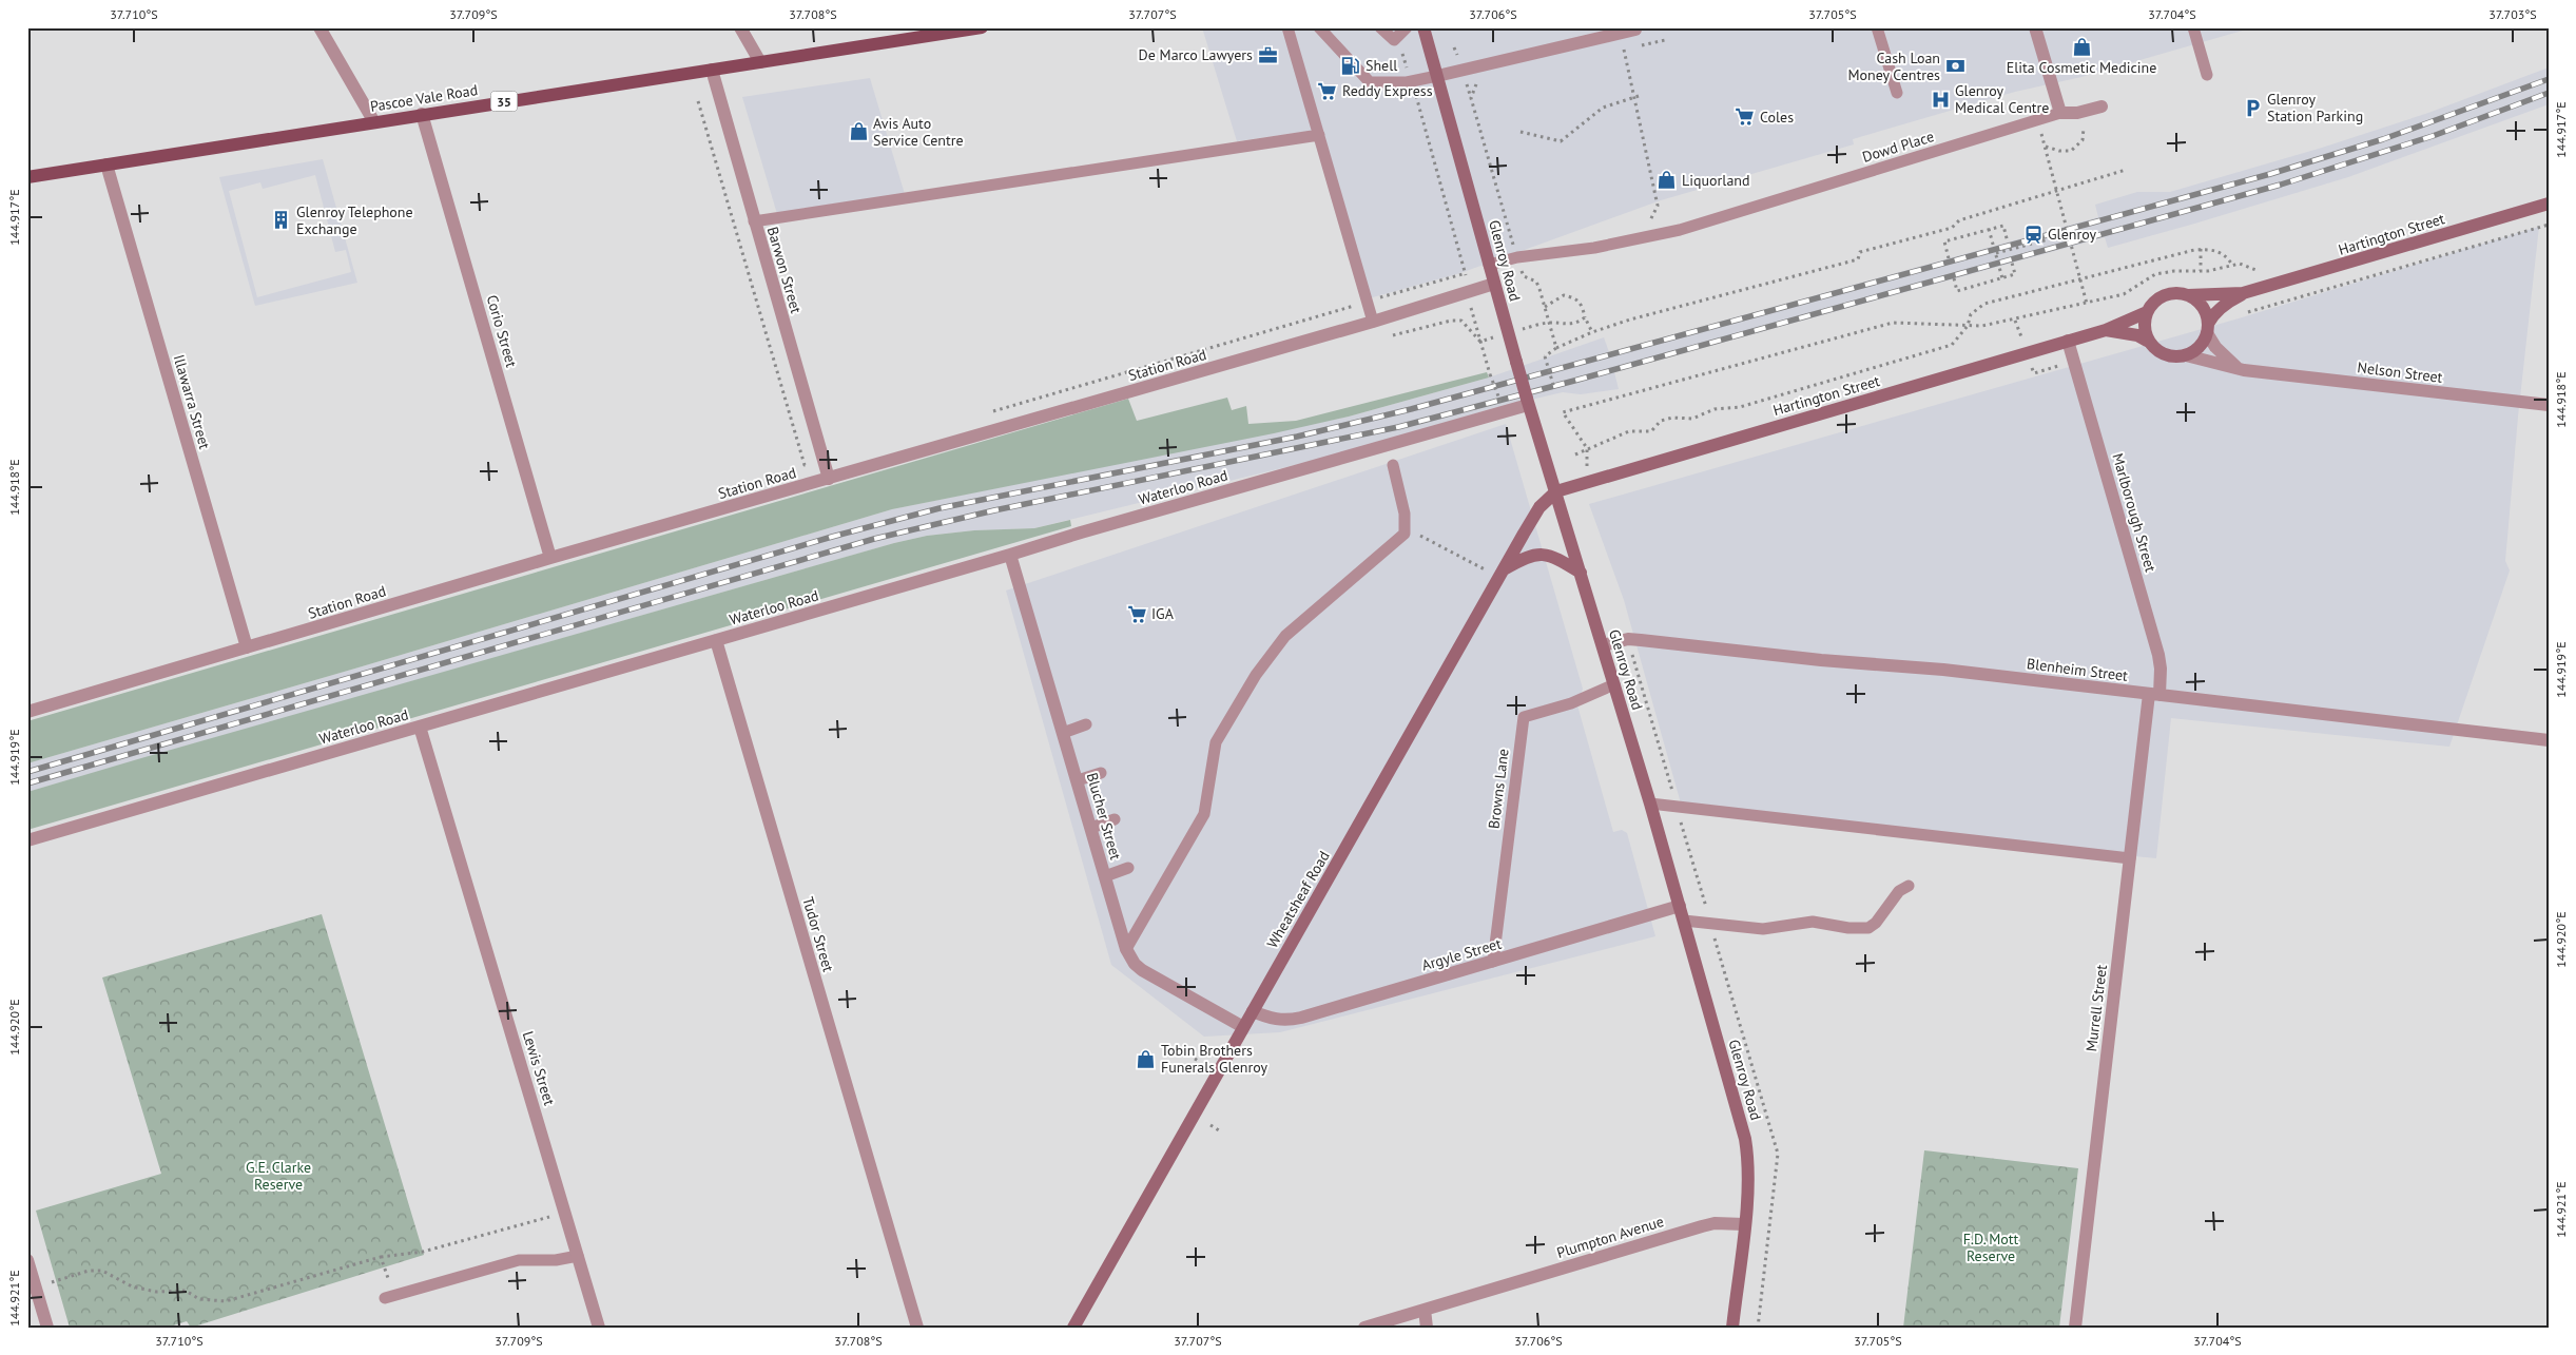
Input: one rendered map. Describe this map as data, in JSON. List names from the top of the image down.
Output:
{
  "streets": {
    "main road": ["Pascoe Vale Road", "35"],
    "street": [
      "Dowd Place",
      "Hartington Street",
      "Glenroy Road",
      "Barwon Street",
      "Corio Street",
      "Station Road",
      "Nelson Street",
      "Illawarra Street",
      "Waterloo Road",
      "Marlborough Street",
      "Blenheim Street",
      "Blucher Street",
      "Wheatsheaf Road",
      "Tudor Street",
      "Argyle Street",
      "Murrell Street",
      "Lewis Street",
      "Plumpton Avenue"
    ],
    "lane": ["Browns Lane"]
  },
  "crossings": [
    ["Pascoe Vale Road", "Barwon Street"],
    ["Pascoe Vale Road", "Corio Street"],
    ["Pascoe Vale Road", "Illawarra Street"],
    ["Dowd Place", "Glenroy Road"],
    ["Hartington Street", "Glenroy Road"],
    ["Hartington Street", "Nelson Street"],
    ["Hartington Street", "Marlborough Street"],
    ["Hartington Street", "Wheatsheaf Road"],
    ["Glenroy Road", "Station Road"],
    ["Glenroy Road", "Waterloo Road"],
    ["Glenroy Road", "Blenheim Street"],
    ["Glenroy Road", "Browns Lane"],
    ["Glenroy Road", "Wheatsheaf Road"],
    ["Glenroy Road", "Argyle Street"],
    ["Glenroy Road", "Plumpton Avenue"],
    ["Barwon Street", "Station Road"],
    ["Corio Street", "Station Road"],
    ["Station Road", "Illawarra Street"],
    ["Waterloo Road", "Blucher Street"],
    ["Waterloo Road", "Tudor Street"],
    ["Waterloo Road", "Lewis Street"],
    ["Marlborough Street", "Blenheim Street"],
    ["Marlborough Street", "Murrell Street"],
    ["Blenheim Street", "Murrell Street"],
    ["Browns Lane", "Argyle Street"],
    ["Blucher Street", "Wheatsheaf Road"],
    ["Wheatsheaf Road", "Argyle Street"]
  ],
  "parks": ["G.E. Clarke Reserve", "F.D. Mott Reserve"],
  "places": {
    "shop": [
      "Elita Cosmetic Medicine",
      "Avis Auto Service Centre",
      "Liquorland",
      "Tobin Brothers Funerals Glenroy"
    ],
    "office": ["De Marco Lawyers"],
    "fuel station": ["Shell"],
    "bank": ["Cash Loan Money Centres"],
    "supermarket": ["Reddy Express", "Coles", "IGA"],
    "hospital": ["Glenroy Medical Centre"],
    "parking": ["Glenroy Station Parking"],
    "building": ["Glenroy Telephone Exchange"],
    "station": ["Glenroy"]
  },
  "coordinates": [
    "37.710°S",
    "37.709°S",
    "37.708°S",
    "37.707°S",
    "37.706°S",
    "37.705°S",
    "37.704°S",
    "37.703°S",
    "144.917°E",
    "144.918°E",
    "144.919°E",
    "144.920°E",
    "144.921°E"
  ]
}
